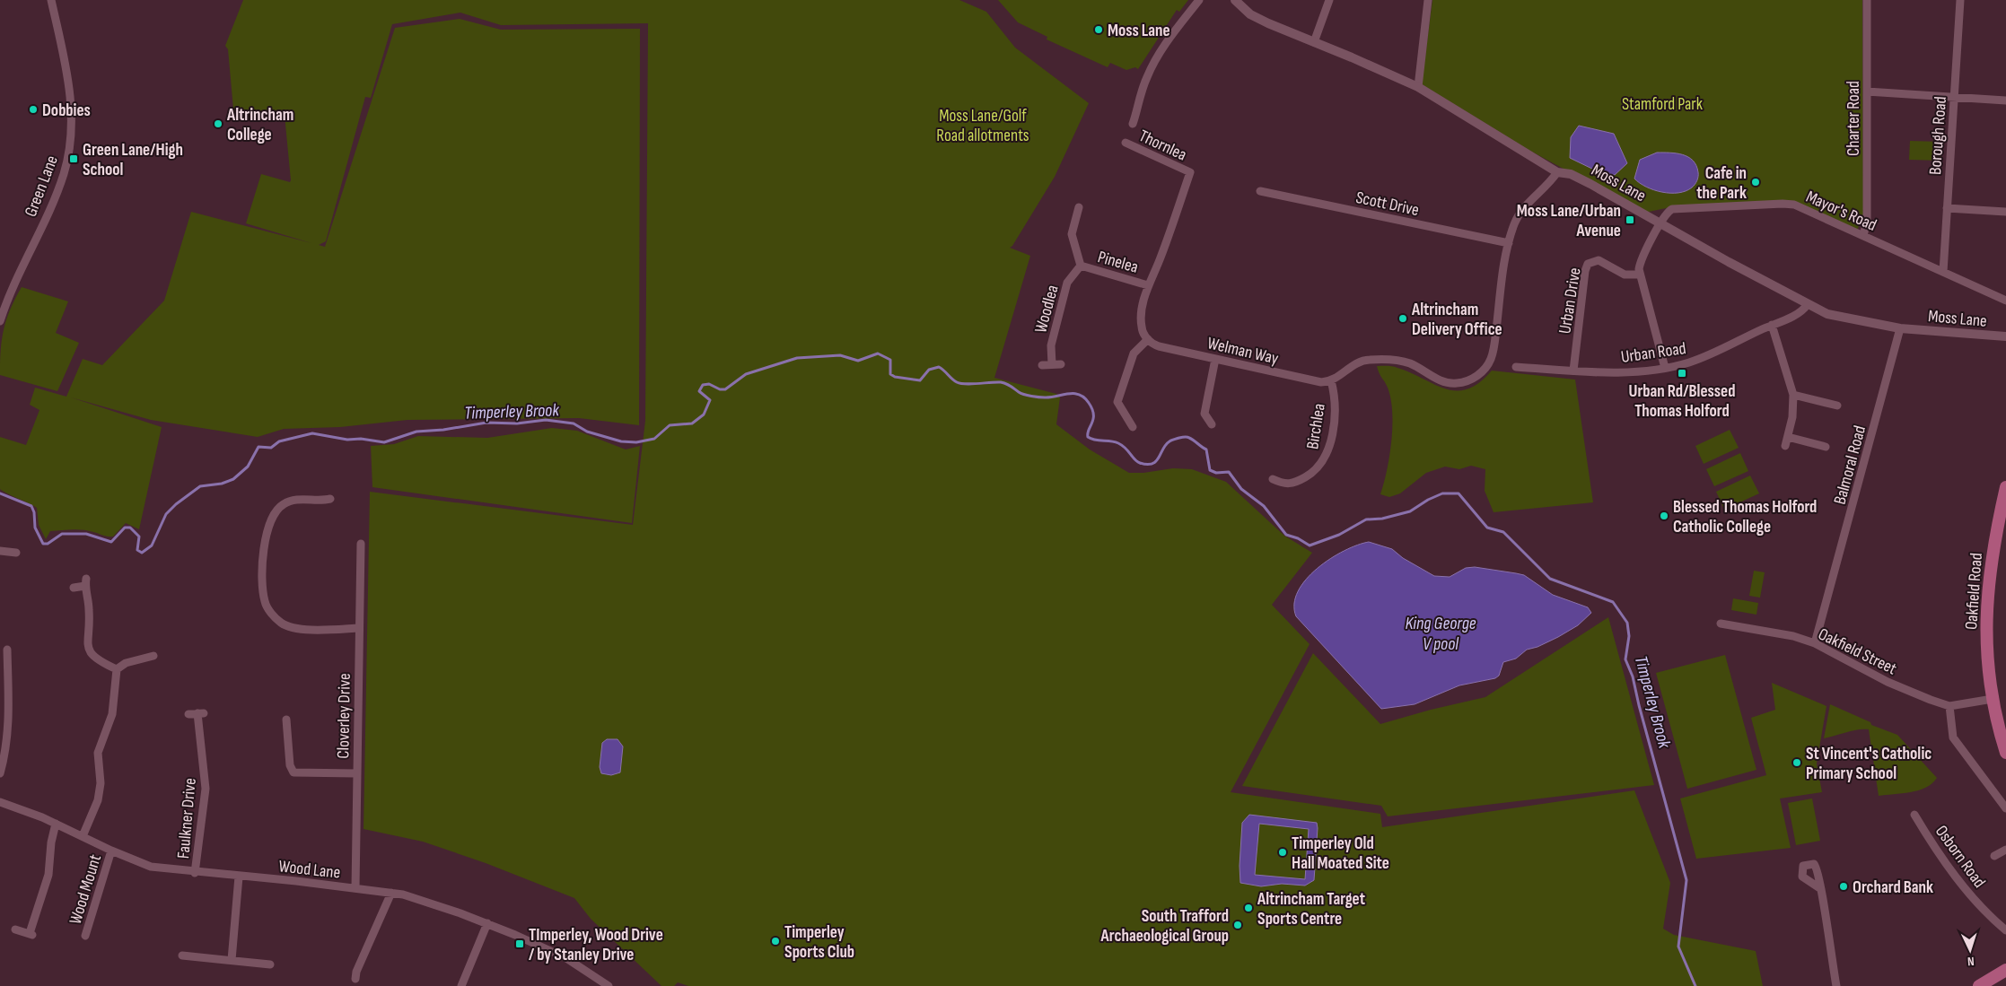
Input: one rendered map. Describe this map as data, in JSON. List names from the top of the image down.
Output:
{
  "streets": {
    "main road": ["Oakfield Road"],
    "street": [
      "Charter Road",
      "Borough Road",
      "Thornlea",
      "Moss Lane",
      "Green Lane",
      "Scott Drive",
      "Mayor's Road",
      "Pinelea",
      "Urban Drive",
      "Woodlea",
      "Welman Way",
      "Urban Road",
      "Birchlea",
      "Balmoral Road",
      "Oakfield Street",
      "Cloverley Drive",
      "Faulkner Drive",
      "Osborn Road",
      "Wood Lane",
      "Wood Mount"
    ]
  },
  "crossings": [
    ["Charter Road", "Mayor's Road"],
    ["Borough Road", "Mayor's Road"],
    ["Thornlea", "Pinelea"],
    ["Moss Lane", "Mayor's Road"],
    ["Moss Lane", "Urban Road"],
    ["Moss Lane", "Balmoral Road"],
    ["Mayor's Road", "Urban Drive"],
    ["Pinelea", "Woodlea"],
    ["Urban Drive", "Urban Road"],
    ["Welman Way", "Birchlea"],
    ["Balmoral Road", "Oakfield Street"],
    ["Oakfield Road", "Oakfield Street"],
    ["Cloverley Drive", "Wood Lane"],
    ["Faulkner Drive", "Wood Lane"],
    ["Wood Lane", "Wood Mount"]
  ],
  "water": ["Timperley Brook", "King George V pool"],
  "parks": ["Stamford Park", "Moss Lane/Golf Road allotments"],
  "places": {
    "other": [
      "Moss Lane",
      "Dobbies",
      "Altrincham College",
      "Cafe in the Park",
      "Altrincham Delivery Office",
      "Blessed Thomas Holford Catholic College",
      "St Vincent's Catholic Primary School",
      "Timperley Old Hall Moated Site",
      "Orchard Bank",
      "Altrincham Target Sports Centre",
      "South Trafford Archaeological Group",
      "Timperley Sports Club"
    ],
    "transit": [
      "Green Lane/High School",
      "Moss Lane/Urban Avenue",
      "Urban Rd/Blessed Thomas Holford",
      "TImperley, Wood Drive / by Stanley Drive"
    ]
  },
  "north": "bottom"
}
